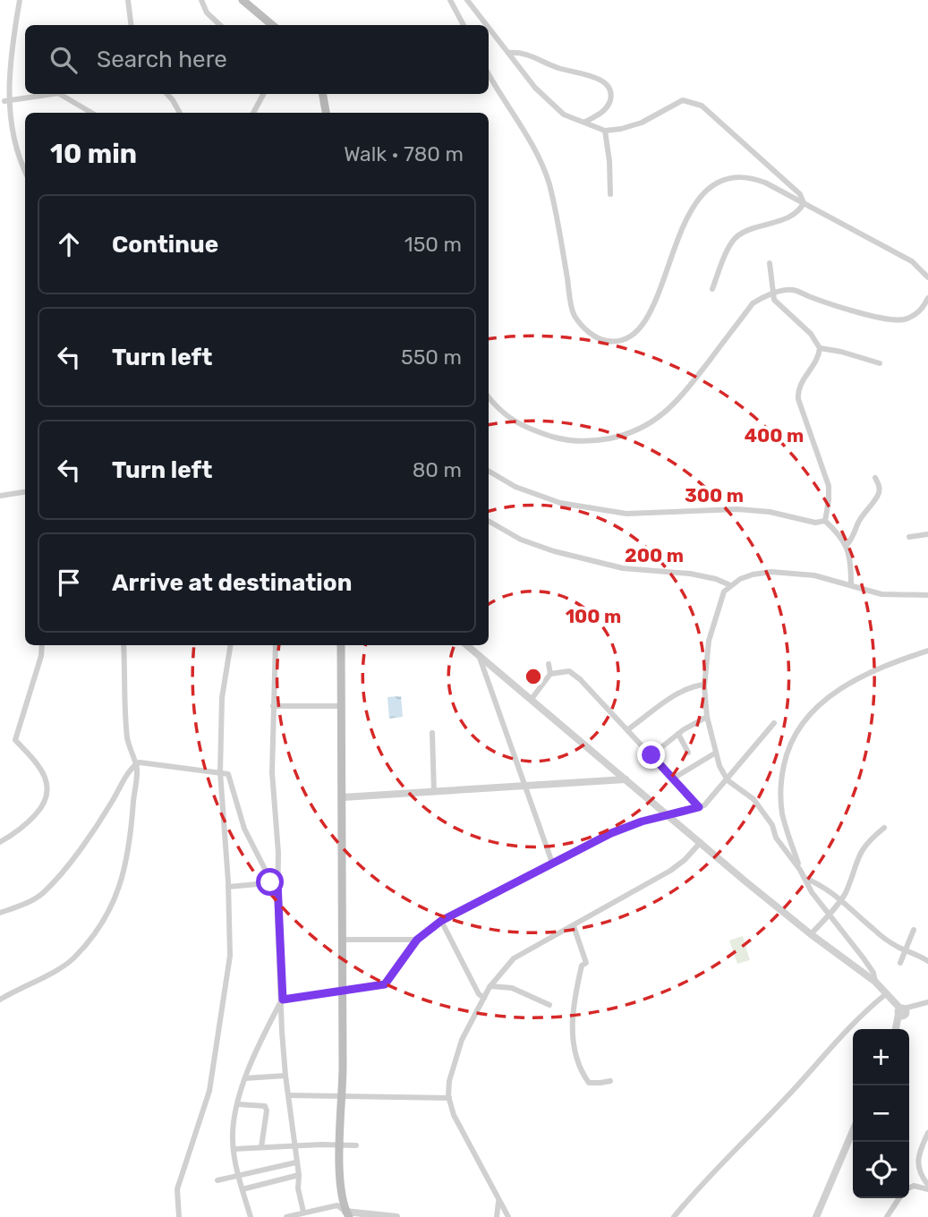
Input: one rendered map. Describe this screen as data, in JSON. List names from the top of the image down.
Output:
{
  "page": {
    "search": "Search here",
    "heading": ["10 min", "Walk · 780 m"],
    "list": [
      ["Continue", "150 m"],
      ["Turn left", "550 m"],
      ["Turn left", "80 m"],
      "Arrive at destination"
    ],
    "map_buttons": ["+", "−"]
  },
  "rings": [
    "400 m",
    "300 m",
    "200 m",
    "100 m"
  ]
}
